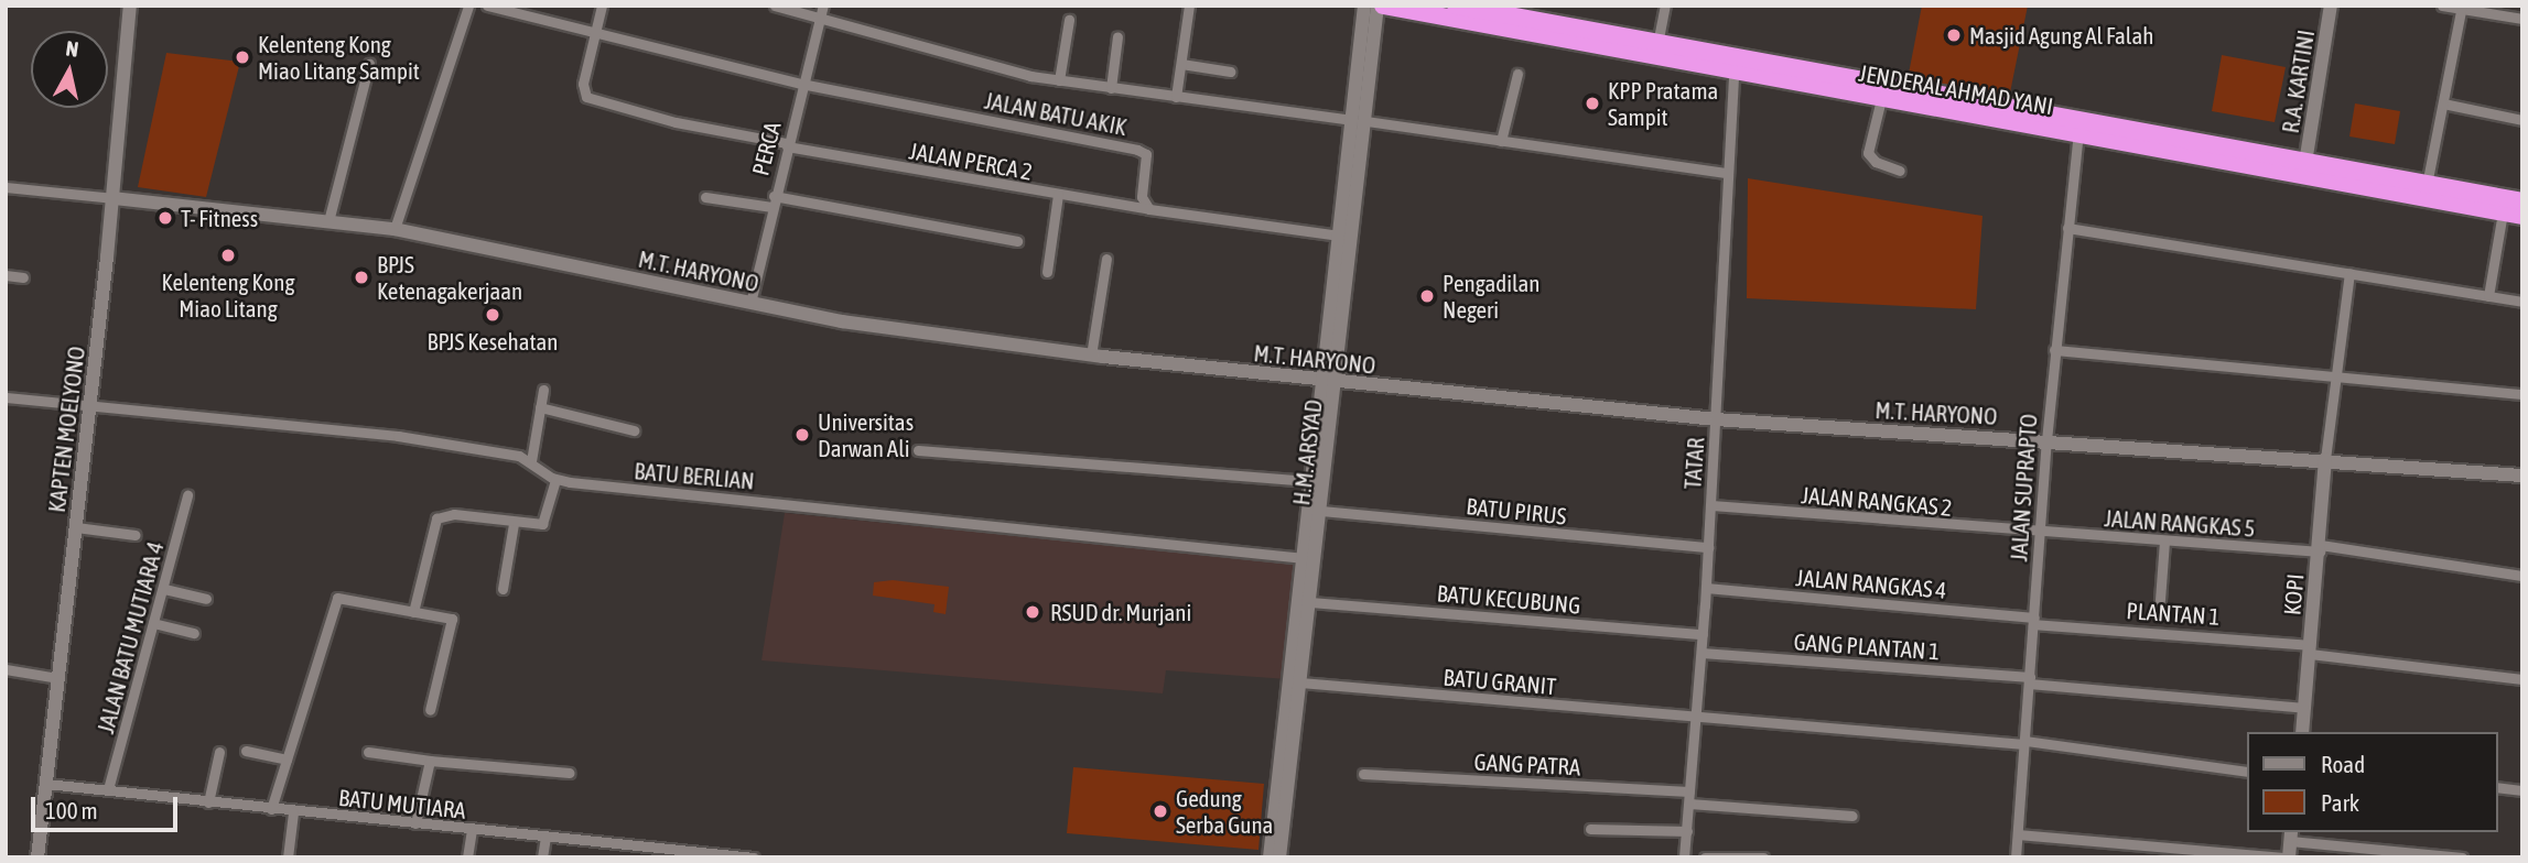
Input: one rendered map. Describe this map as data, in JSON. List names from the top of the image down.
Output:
{
  "streets": {
    "highway": ["JENDERAL AHMAD YANI"],
    "street": [
      "R.A. KARTINI",
      "JALAN BATU AKIK",
      "PERCA",
      "JALAN PERCA 2",
      "M.T. HARYONO",
      "KAPTEN MOELYONO",
      "H.M. ARSYAD",
      "TATAR",
      "BATU BERLIAN",
      "JALAN SUPRAPTO",
      "JALAN RANGKAS 2",
      "BATU PIRUS",
      "JALAN RANGKAS 5",
      "JALAN RANGKAS 4",
      "KOPI",
      "BATU KECUBUNG",
      "PLANTAN 1",
      "JALAN BATU MUTIARA 4",
      "GANG PLANTAN 1",
      "BATU GRANIT",
      "GANG PATRA",
      "BATU MUTIARA"
    ]
  },
  "crossings": [
    ["R.A. KARTINI", "JENDERAL AHMAD YANI"],
    ["JENDERAL AHMAD YANI", "H.M. ARSYAD"],
    ["JENDERAL AHMAD YANI", "TATAR"],
    ["JENDERAL AHMAD YANI", "JALAN SUPRAPTO"],
    ["JALAN BATU AKIK", "PERCA"],
    ["JALAN BATU AKIK", "JALAN PERCA 2"],
    ["PERCA", "JALAN PERCA 2"],
    ["PERCA", "M.T. HARYONO"],
    ["M.T. HARYONO", "KAPTEN MOELYONO"],
    ["M.T. HARYONO", "H.M. ARSYAD"],
    ["M.T. HARYONO", "TATAR"],
    ["M.T. HARYONO", "JALAN SUPRAPTO"],
    ["M.T. HARYONO", "KOPI"],
    ["KAPTEN MOELYONO", "BATU MUTIARA"],
    ["H.M. ARSYAD", "BATU BERLIAN"],
    ["H.M. ARSYAD", "BATU PIRUS"],
    ["H.M. ARSYAD", "BATU KECUBUNG"],
    ["H.M. ARSYAD", "BATU GRANIT"],
    ["TATAR", "JALAN RANGKAS 2"],
    ["TATAR", "BATU PIRUS"],
    ["TATAR", "JALAN RANGKAS 4"],
    ["TATAR", "BATU KECUBUNG"],
    ["TATAR", "GANG PLANTAN 1"],
    ["TATAR", "BATU GRANIT"],
    ["TATAR", "GANG PATRA"],
    ["JALAN SUPRAPTO", "JALAN RANGKAS 2"],
    ["JALAN SUPRAPTO", "JALAN RANGKAS 5"],
    ["JALAN SUPRAPTO", "JALAN RANGKAS 4"],
    ["JALAN SUPRAPTO", "PLANTAN 1"],
    ["JALAN SUPRAPTO", "GANG PLANTAN 1"],
    ["JALAN SUPRAPTO", "BATU GRANIT"],
    ["JALAN RANGKAS 2", "JALAN RANGKAS 5"],
    ["JALAN RANGKAS 5", "KOPI"],
    ["JALAN RANGKAS 4", "PLANTAN 1"],
    ["KOPI", "PLANTAN 1"],
    ["KOPI", "GANG PLANTAN 1"],
    ["JALAN BATU MUTIARA 4", "BATU MUTIARA"]
  ],
  "places": [
    "Masjid Agung Al Falah",
    "Kelenteng Kong Miao Litang Sampit",
    "KPP Pratama Sampit",
    "T- Fitness",
    "Kelenteng Kong Miao Litang",
    "BPJS Ketenagakerjaan",
    "Pengadilan Negeri",
    "BPJS Kesehatan",
    "Universitas Darwan Ali",
    "RSUD dr. Murjani",
    "Gedung Serba Guna"
  ],
  "legend": ["Road", "Park"],
  "scale_bar": "100 m",
  "north": "top"
}
